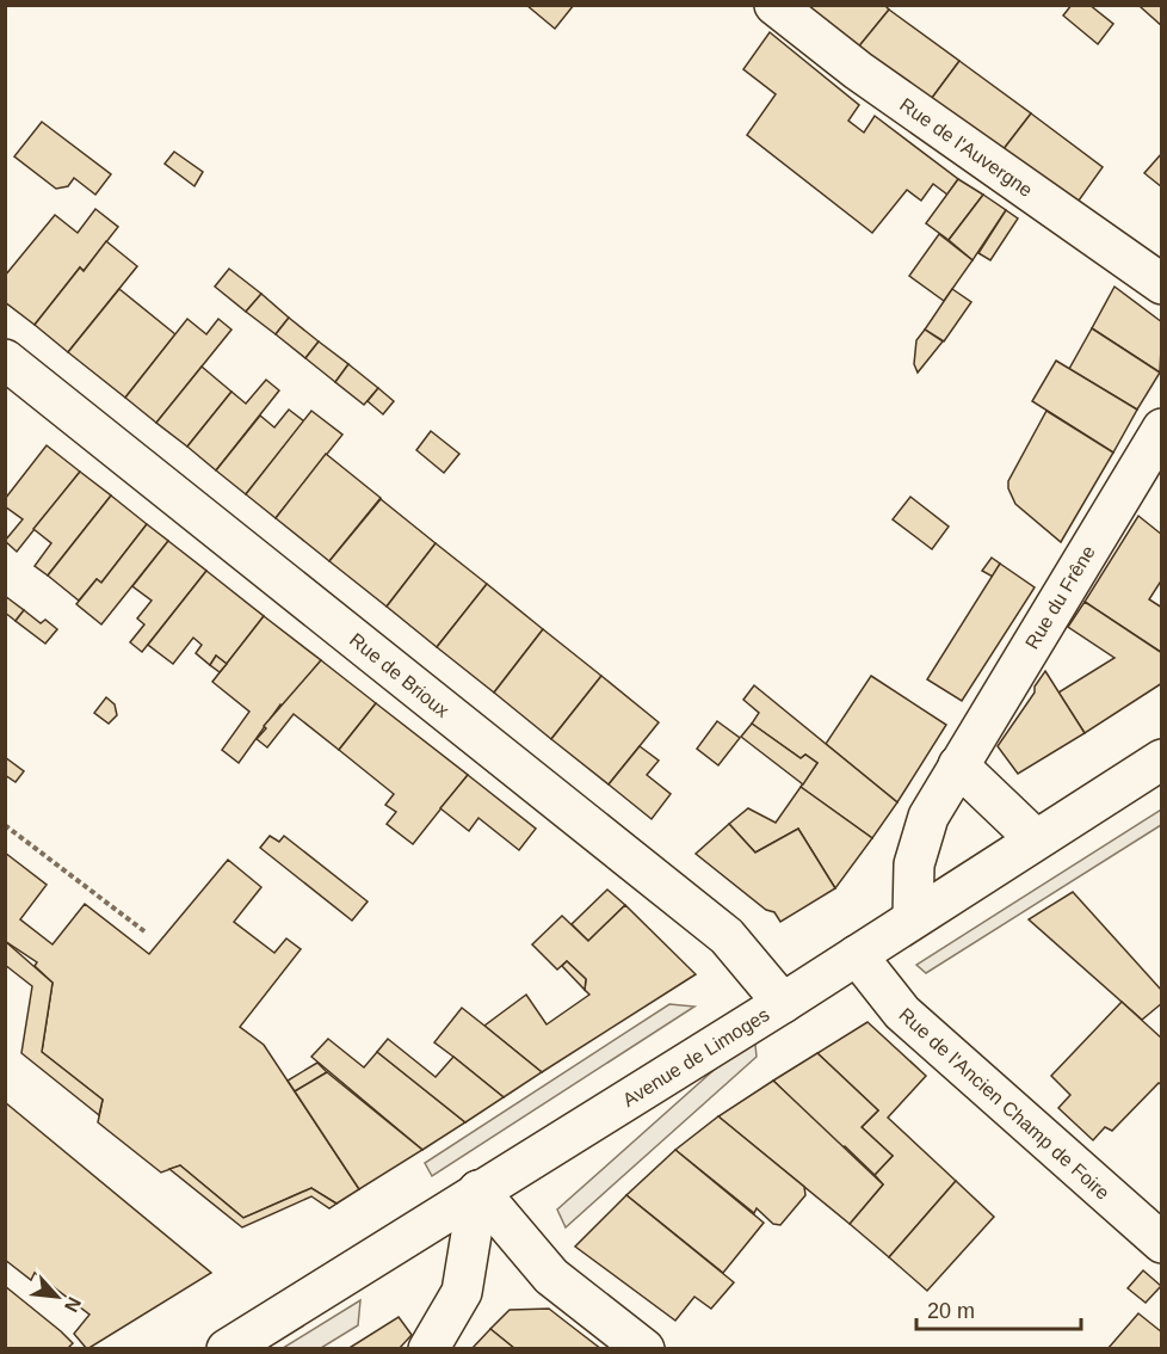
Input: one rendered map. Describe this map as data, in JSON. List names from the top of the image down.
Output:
{
  "streets": {
    "street": [
      "Rue de l'Auvergne",
      "Rue du Frêne",
      "Rue de Brioux",
      "Avenue de Limoges",
      "Rue de l'Ancien Champ de Foire"
    ]
  },
  "crossings": [
    ["Rue du Frêne", "Avenue de Limoges"],
    ["Rue de Brioux", "Avenue de Limoges"],
    ["Avenue de Limoges", "Rue de l'Ancien Champ de Foire"]
  ],
  "scale_bar": "20 m",
  "north": "bottom right"
}
